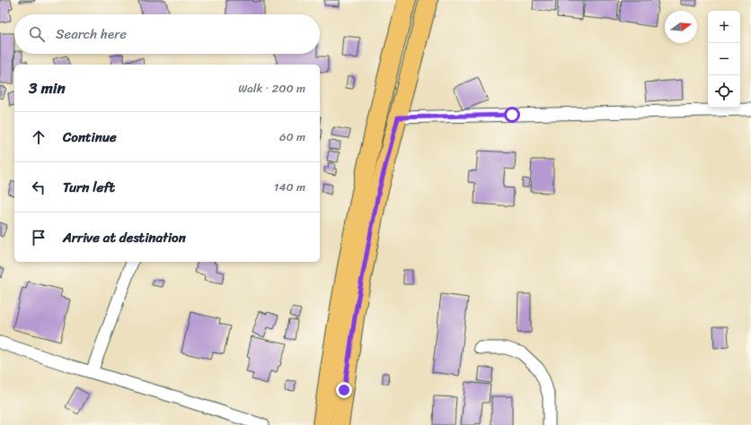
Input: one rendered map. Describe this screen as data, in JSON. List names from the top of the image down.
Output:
{
  "north": "right",
  "page": {
    "map_buttons": ["+", "−"],
    "search": "Search here",
    "heading": ["3 min", "Walk · 200 m"],
    "list": [
      ["Continue", "60 m"],
      ["Turn left", "140 m"],
      "Arrive at destination"
    ]
  }
}
